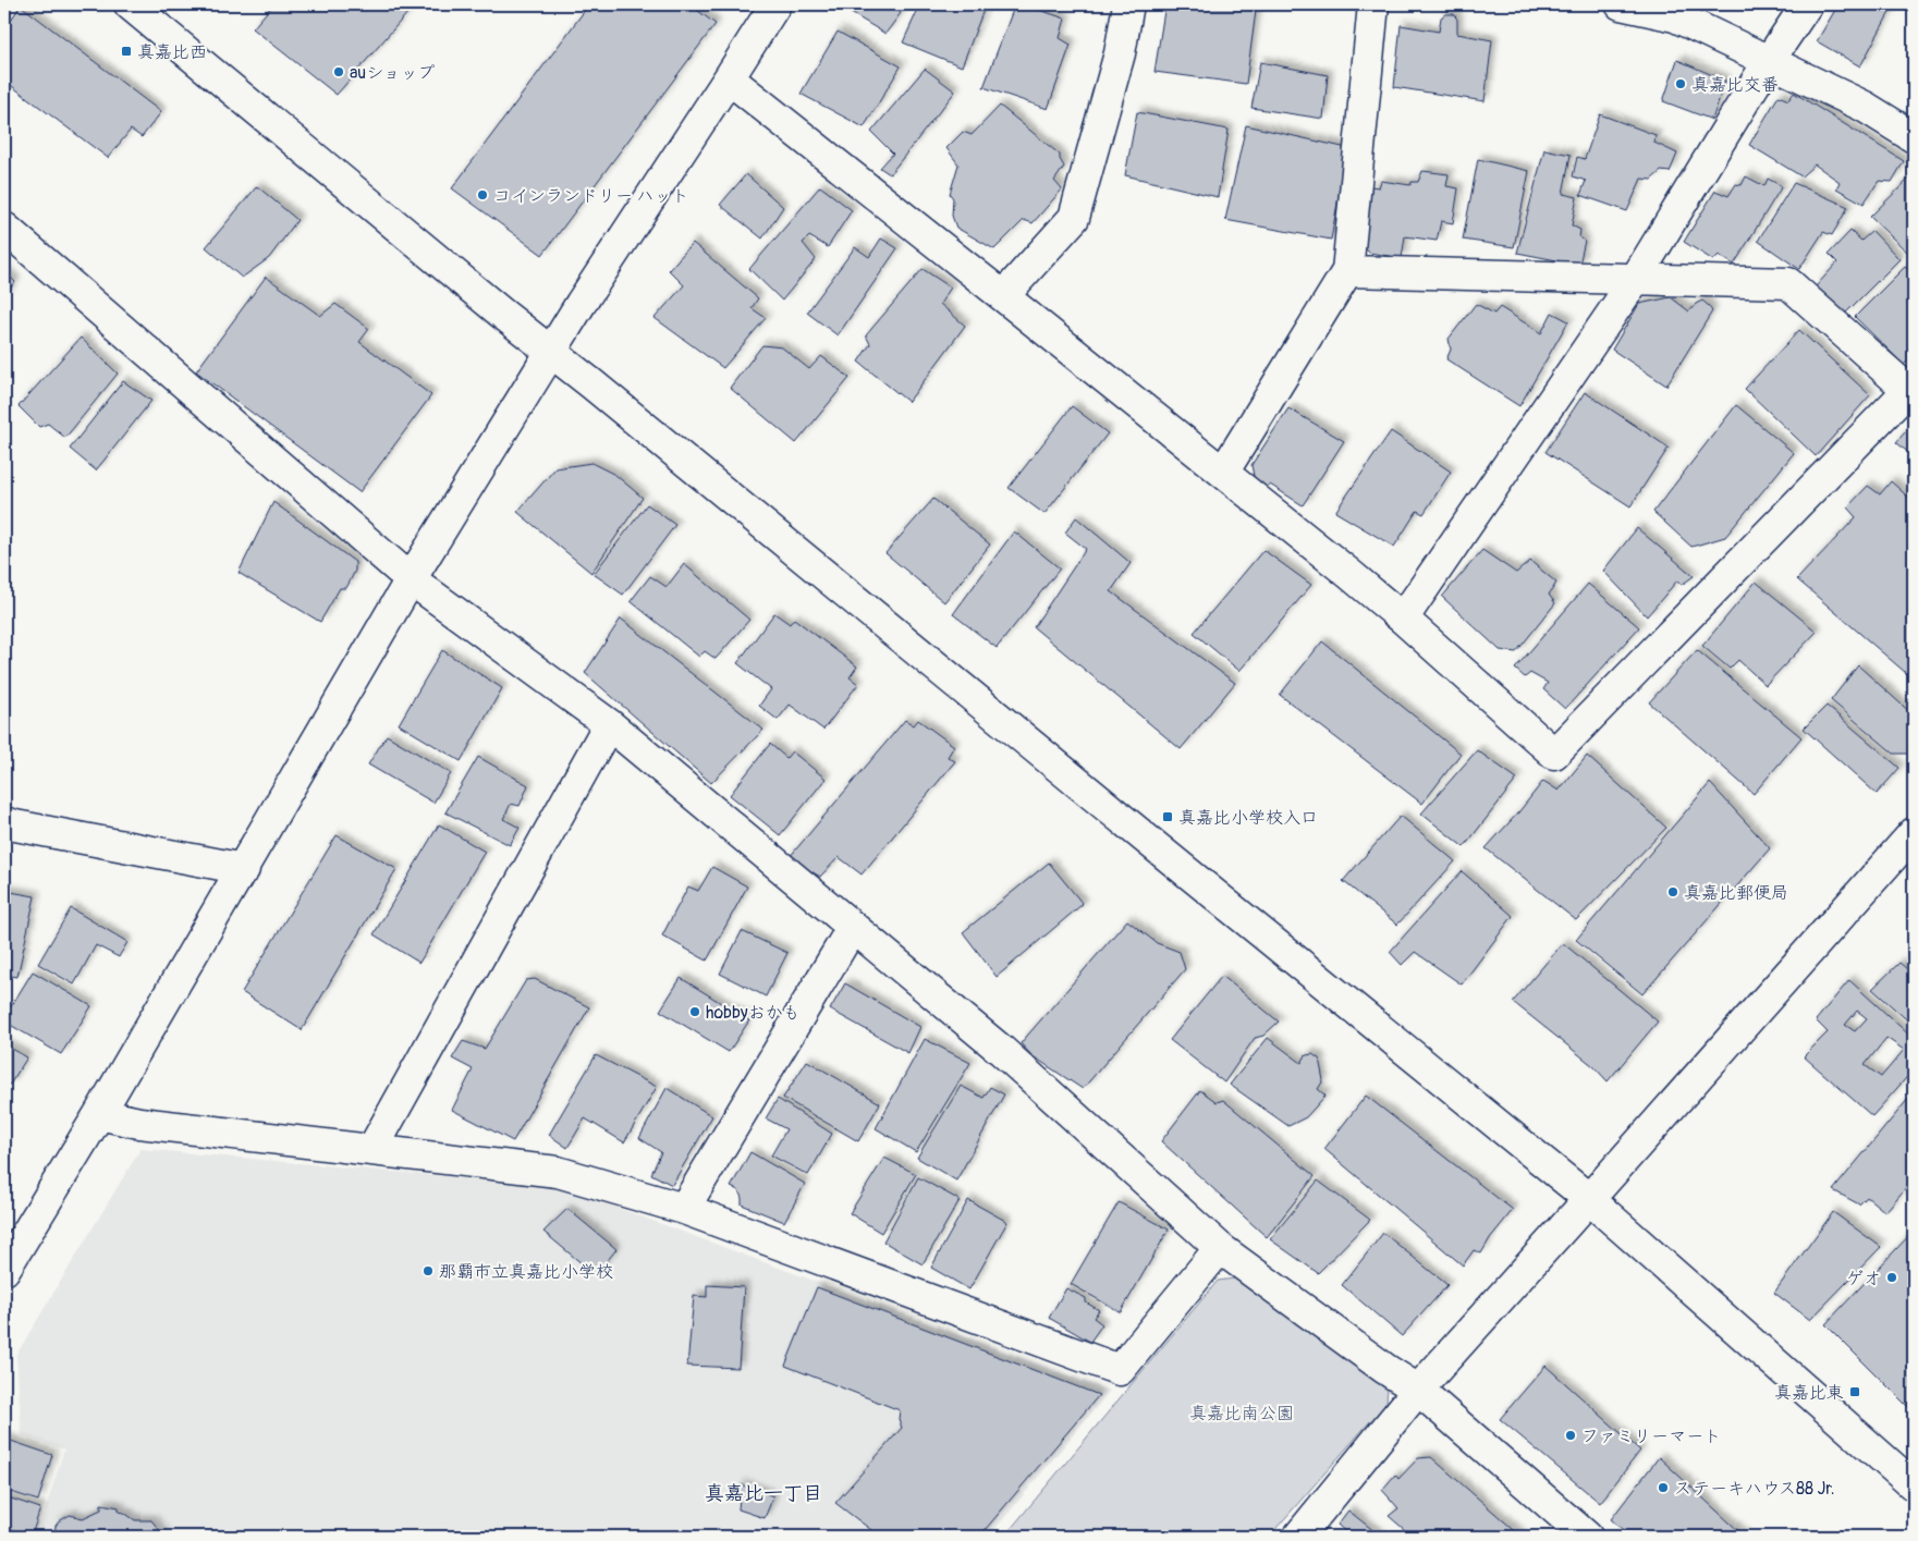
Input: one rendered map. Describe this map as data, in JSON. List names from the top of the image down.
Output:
{
  "districts": ["真嘉比一丁目"],
  "parks": ["真嘉比南公園"],
  "places": {
    "transit": ["真嘉比西", "真嘉比小学校入口", "真嘉比東"],
    "other": [
      "auショップ",
      "真嘉比交番",
      "コインランドリー ハット",
      "真嘉比郵便局",
      "hobbyおかも",
      "那覇市立真嘉比小学校",
      "ゲオ",
      "ファミリーマート",
      "ステーキハウス88 Jr."
    ]
  }
}
